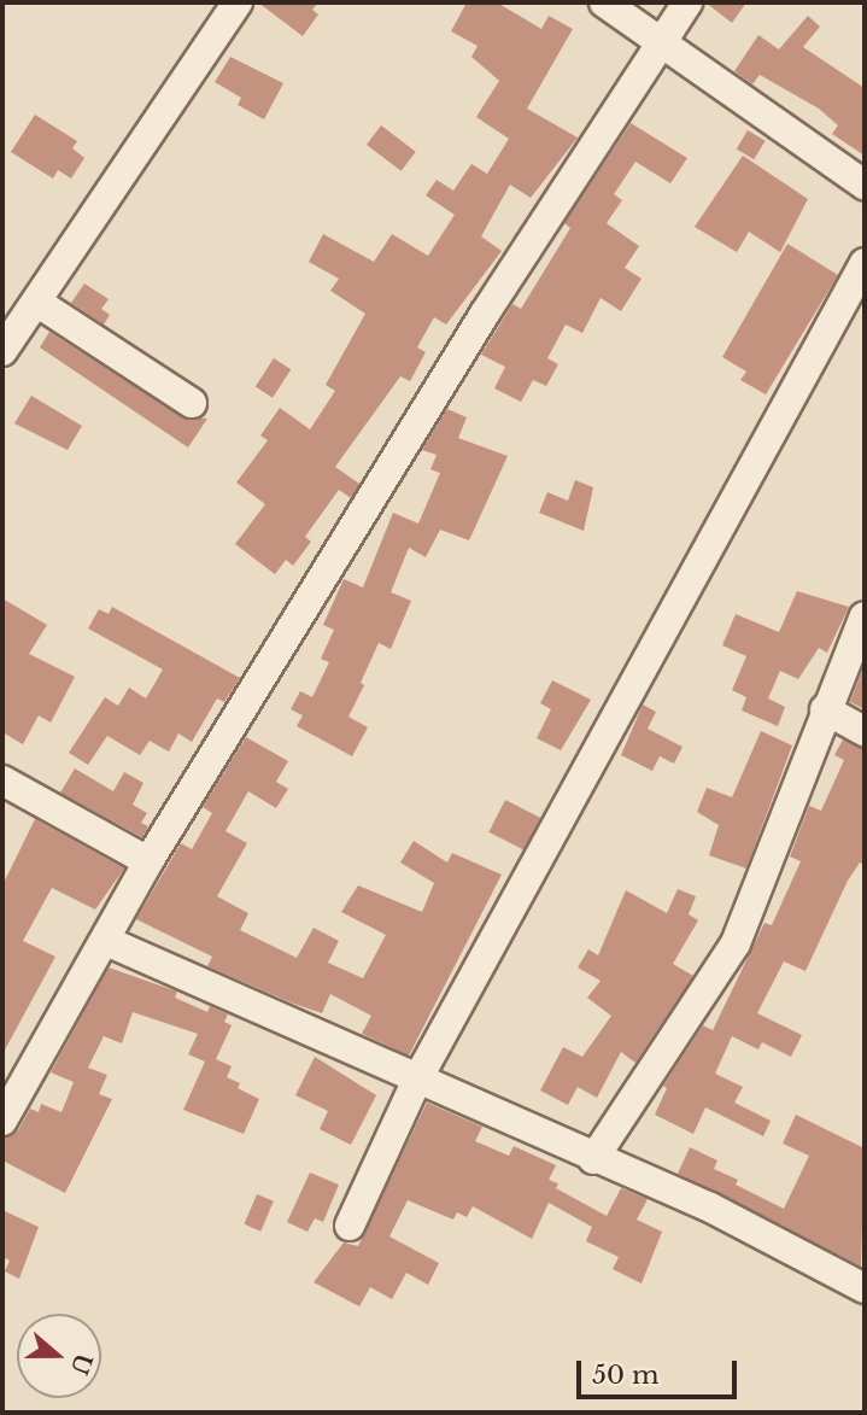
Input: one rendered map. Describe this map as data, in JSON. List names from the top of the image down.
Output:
{
  "scale_bar": "50 m",
  "north": "right"
}
